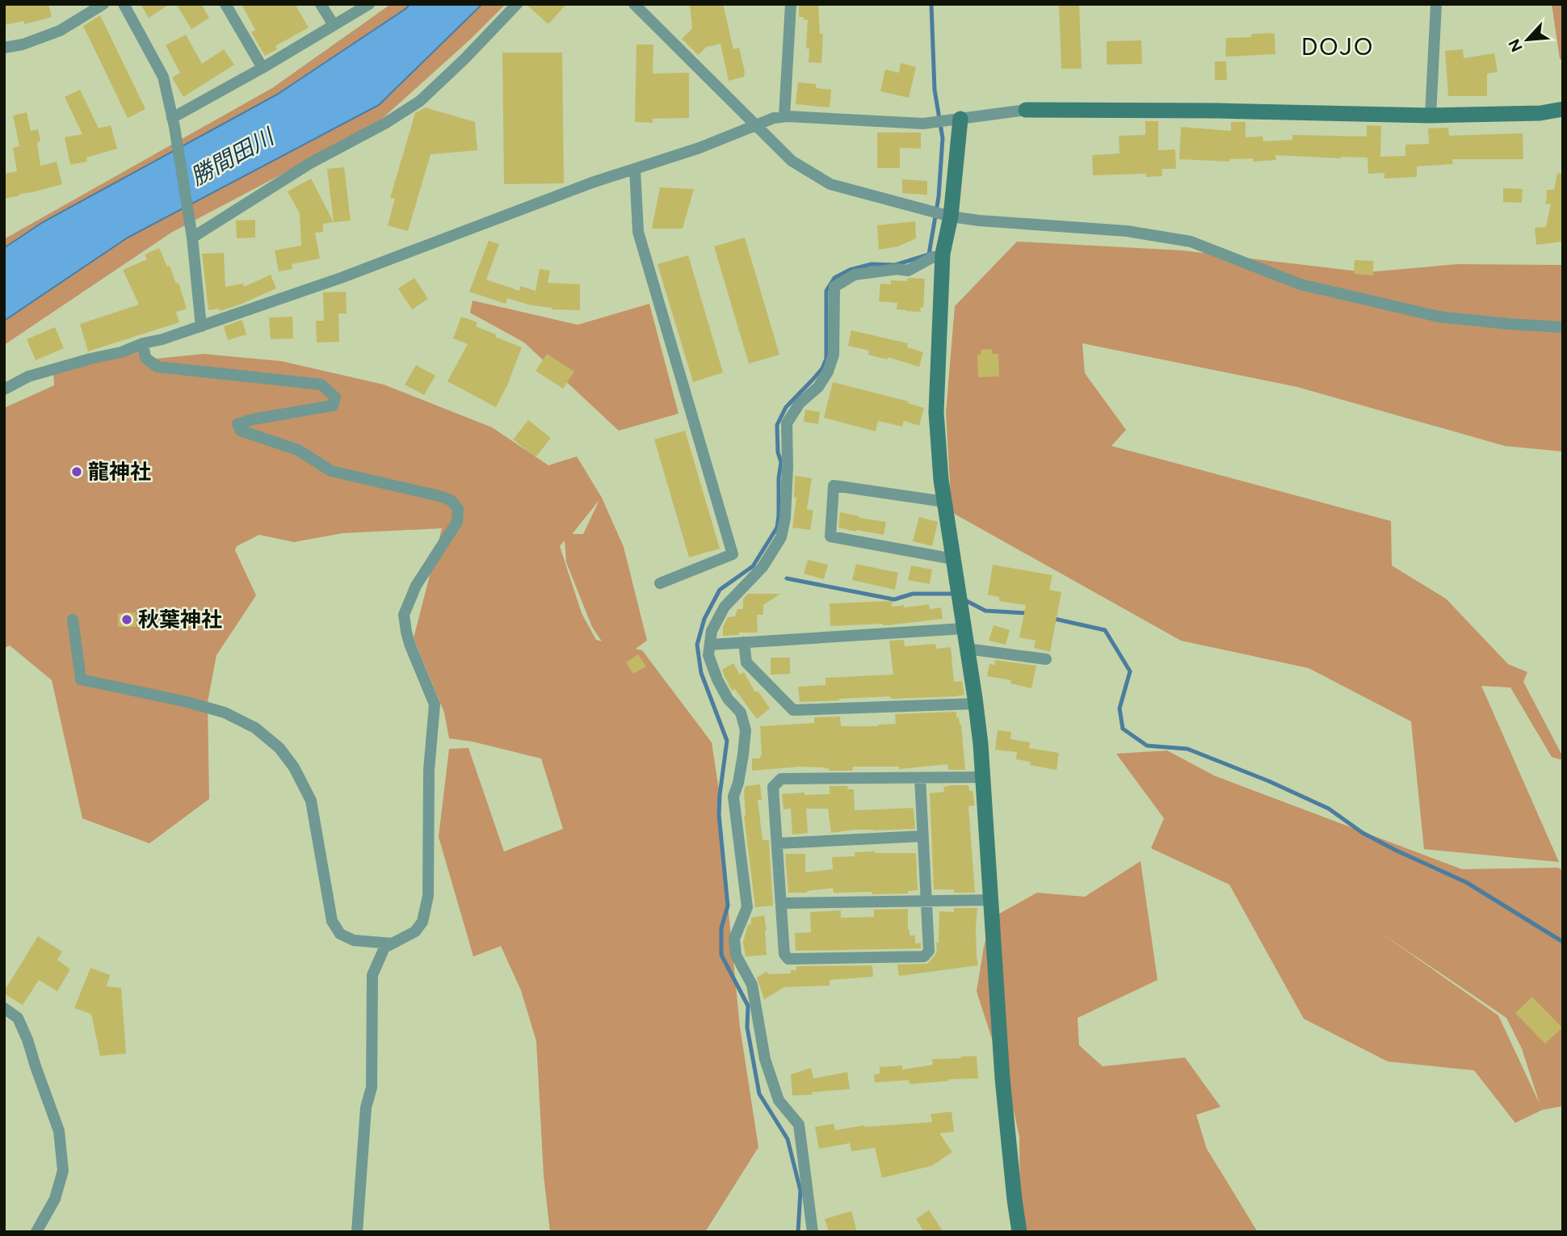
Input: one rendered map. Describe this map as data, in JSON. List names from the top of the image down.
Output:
{
  "districts": ["DOJO"],
  "water": ["勝間田川"],
  "places": ["龍神社", "秋葉神社"],
  "north": "bottom left"
}
